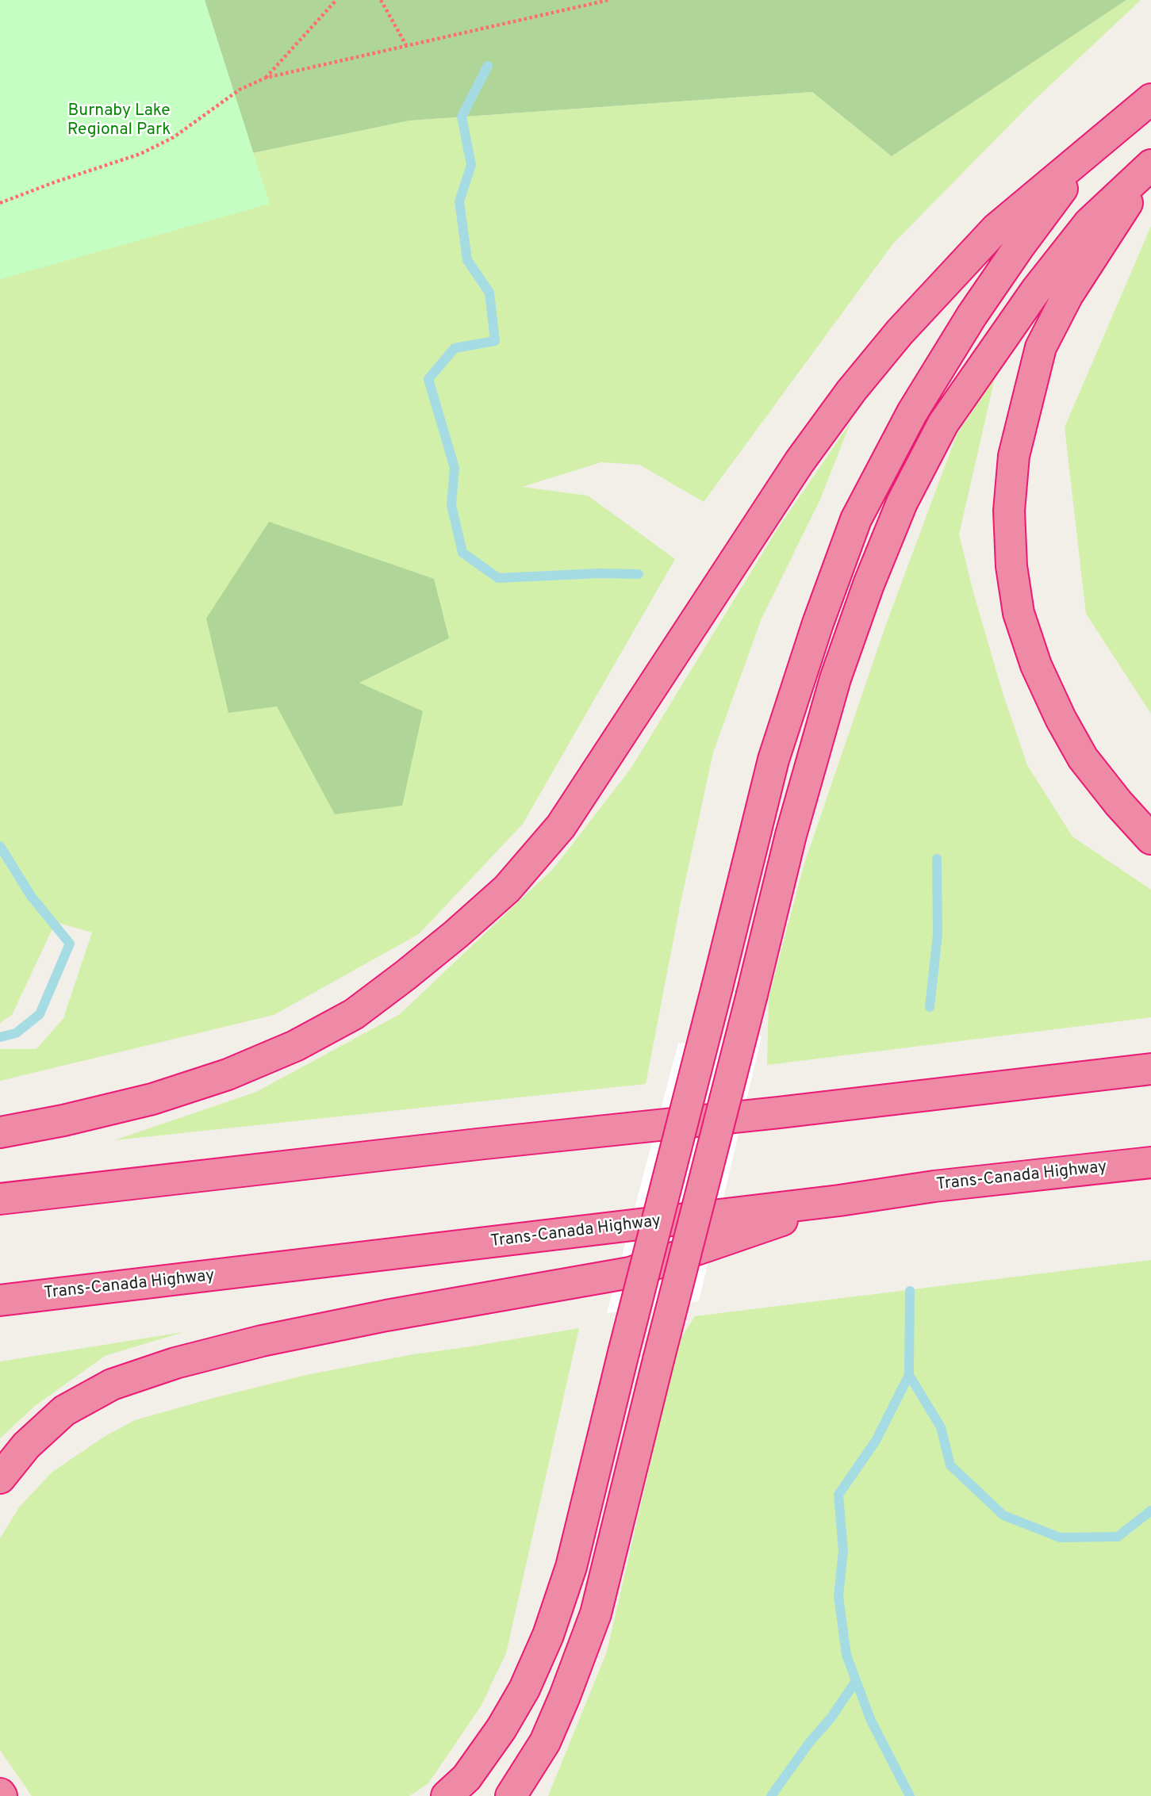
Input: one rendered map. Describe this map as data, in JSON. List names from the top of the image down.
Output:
{
  "streets": {
    "highway": ["Trans-Canada Highway"]
  },
  "parks": ["Burnaby Lake Regional Park"]
}
